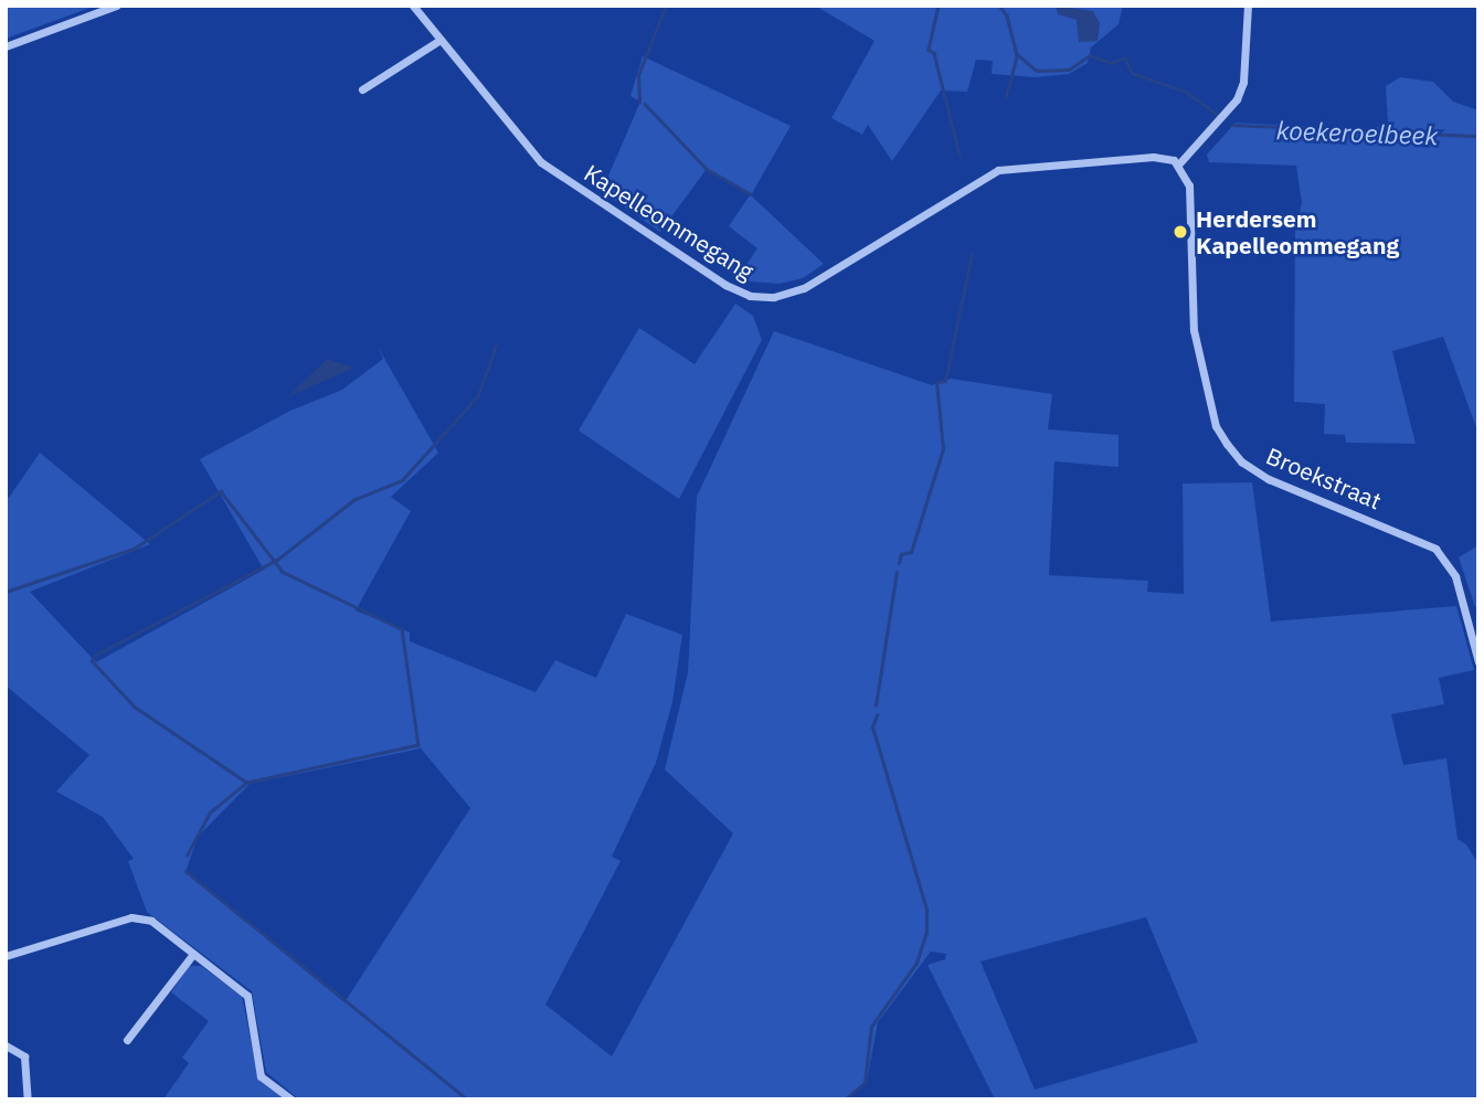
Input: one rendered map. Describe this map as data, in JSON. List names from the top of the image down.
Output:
{
  "streets": {
    "street": ["Kapelleommegang", "Broekstraat"]
  },
  "crossings": [
    ["Kapelleommegang", "Broekstraat"]
  ],
  "water": ["koekeroelbeek"],
  "places": ["Herdersem Kapelleommegang"]
}
